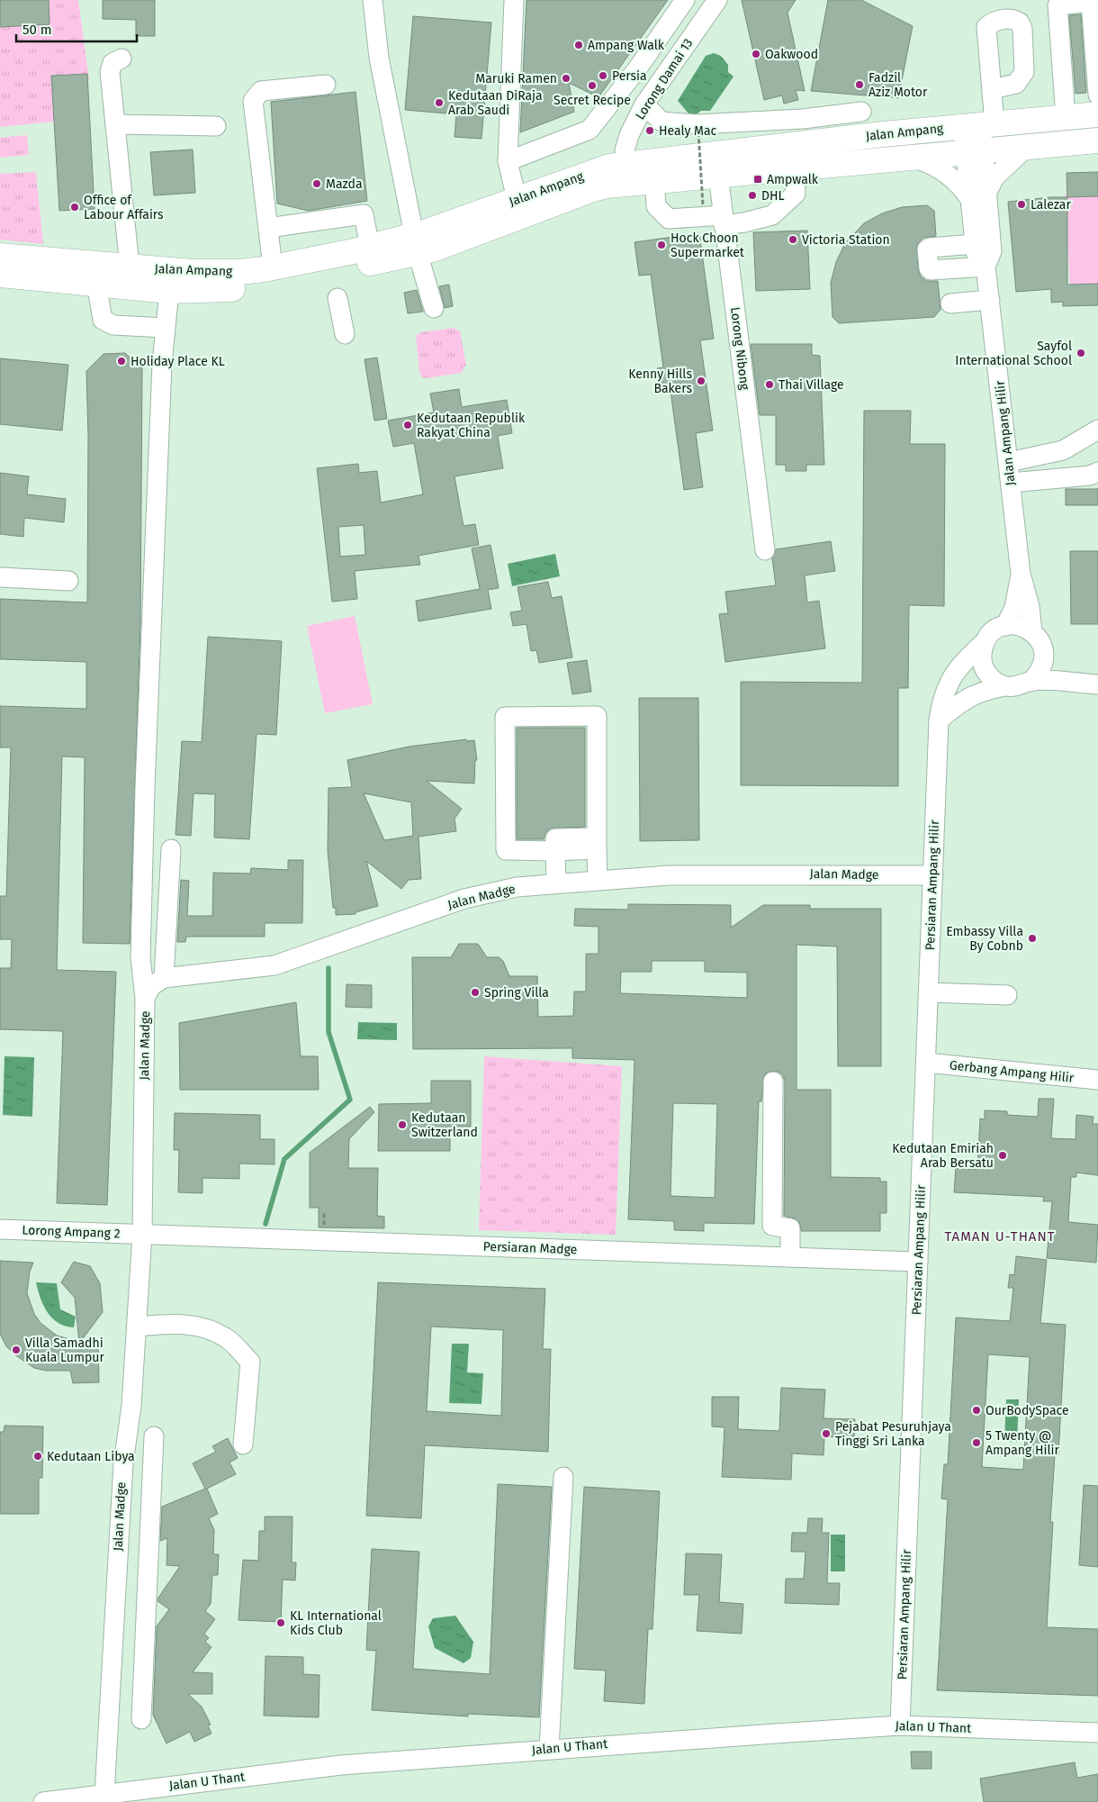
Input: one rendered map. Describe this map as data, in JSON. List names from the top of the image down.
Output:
{
  "streets": {
    "main road": ["Jalan Ampang"],
    "street": [
      "Lorong Damai 13",
      "Lorong Nibong",
      "Jalan Ampang Hilir",
      "Jalan Madge",
      "Persiaran Ampang Hilir",
      "Gerbang Ampang Hilir",
      "Lorong Ampang 2",
      "Persiaran Madge",
      "Jalan U Thant"
    ]
  },
  "crossings": [
    ["Lorong Damai 13", "Jalan Ampang"],
    ["Jalan Ampang", "Lorong Nibong"],
    ["Jalan Ampang", "Jalan Ampang Hilir"],
    ["Jalan Ampang Hilir", "Persiaran Ampang Hilir"],
    ["Jalan Madge", "Persiaran Ampang Hilir"],
    ["Jalan Madge", "Lorong Ampang 2"],
    ["Jalan Madge", "Persiaran Madge"],
    ["Jalan Madge", "Jalan U Thant"],
    ["Persiaran Ampang Hilir", "Gerbang Ampang Hilir"],
    ["Persiaran Ampang Hilir", "Persiaran Madge"],
    ["Persiaran Ampang Hilir", "Jalan U Thant"],
    ["Lorong Ampang 2", "Persiaran Madge"]
  ],
  "districts": ["TAMAN U-THANT"],
  "places": {
    "other": [
      "Ampang Walk",
      "Oakwood",
      "Persia",
      "Maruki Ramen",
      "Fadzil Aziz Motor",
      "Secret Recipe",
      "Kedutaan DiRaja Arab Saudi",
      "Healy Mac",
      "Mazda",
      "DHL",
      "Lalezar",
      "Office of Labour Affairs",
      "Victoria Station",
      "Hock Choon Supermarket",
      "Sayfol International School",
      "Holiday Place KL",
      "Kenny Hills Bakers",
      "Thai Village",
      "Kedutaan Republik Rakyat China",
      "Embassy Villa By Cobnb",
      "Spring Villa",
      "Kedutaan Switzerland",
      "Kedutaan Emiriah Arab Bersatu",
      "Villa Samadhi Kuala Lumpur",
      "OurBodySpace",
      "Pejabat Pesuruhjaya Tinggi Sri Lanka",
      "5 Twenty @ Ampang Hilir",
      "Kedutaan Libya",
      "KL International Kids Club"
    ],
    "transit": ["Ampwalk"]
  },
  "scale_bar": "50 m"
}
